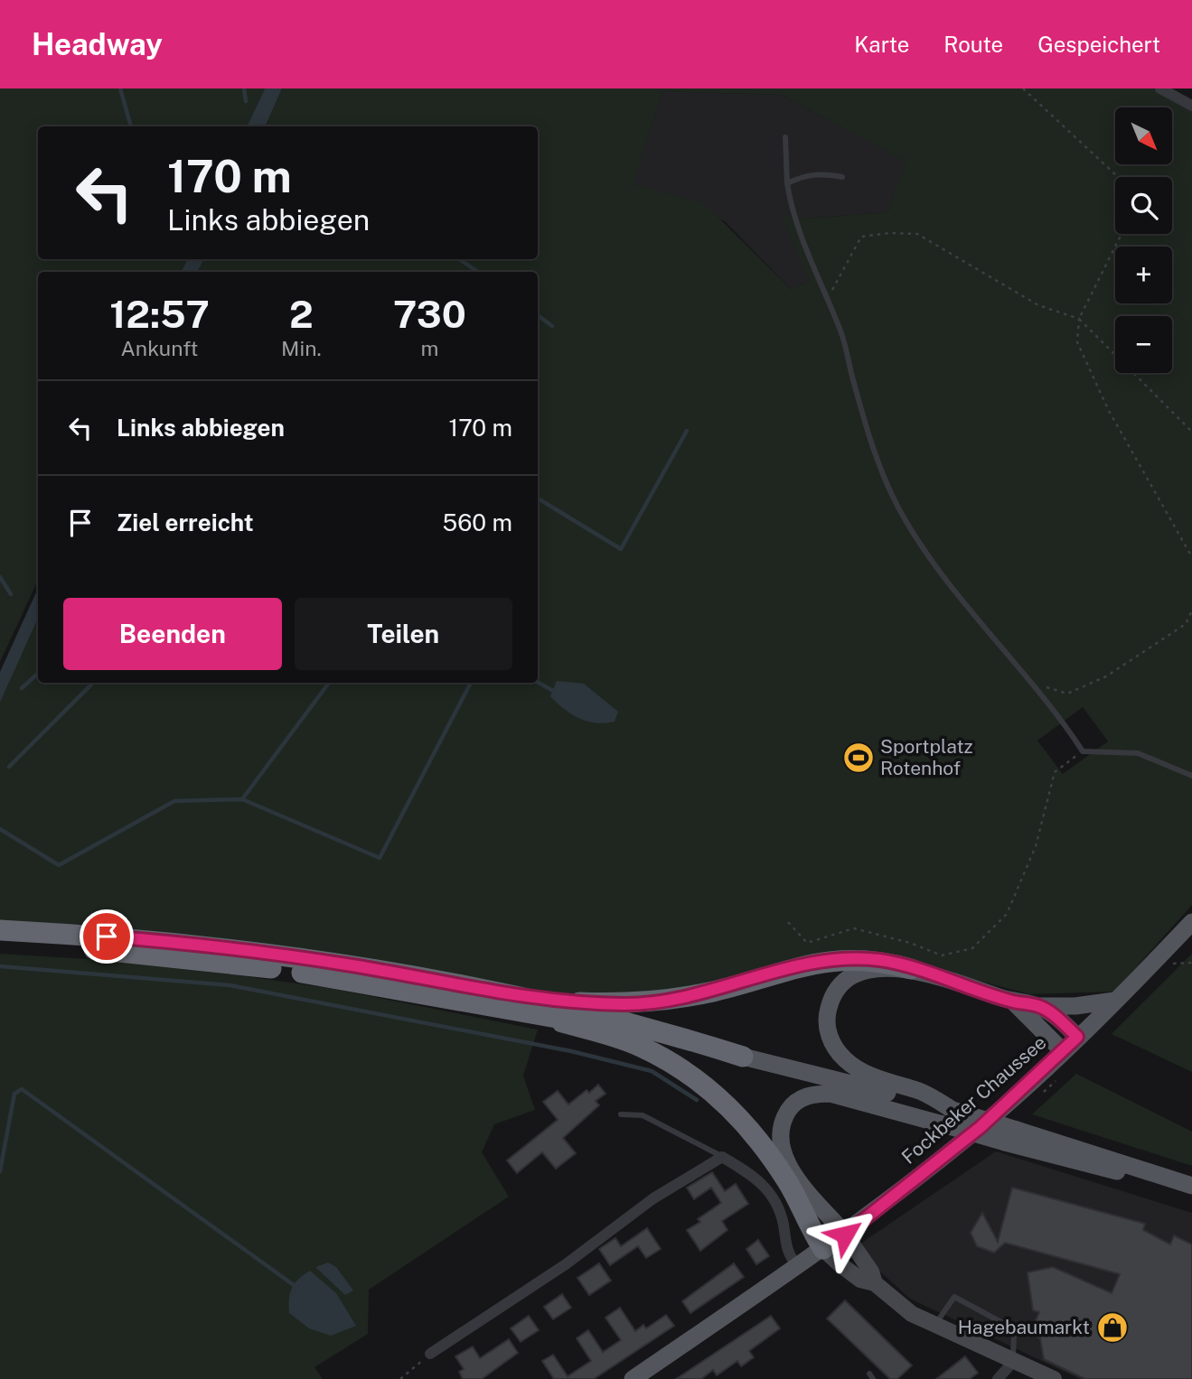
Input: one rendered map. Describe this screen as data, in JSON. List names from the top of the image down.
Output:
{
  "streets": {
    "main road": ["Fockbeker Chaussee"]
  },
  "places": {
    "sports": ["Sportplatz Rotenhof"],
    "shop": ["Hagebaumarkt"]
  },
  "north": "bottom right",
  "page": {
    "header": "Headway",
    "nav": ["Karte", "Route", "Gespeichert"],
    "map_buttons": ["+", "−"],
    "turn": ["170 m", "Links abbiegen"],
    "eta": [
      "12:57",
      "Ankunft",
      "2",
      "Min.",
      "730",
      "m"
    ],
    "list": [
      {
        "name": "Links abbiegen",
        "value": "170 m"
      },
      {
        "name": "Ziel erreicht",
        "value": "560 m"
      }
    ],
    "buttons": ["Beenden", "Teilen"]
  }
}
